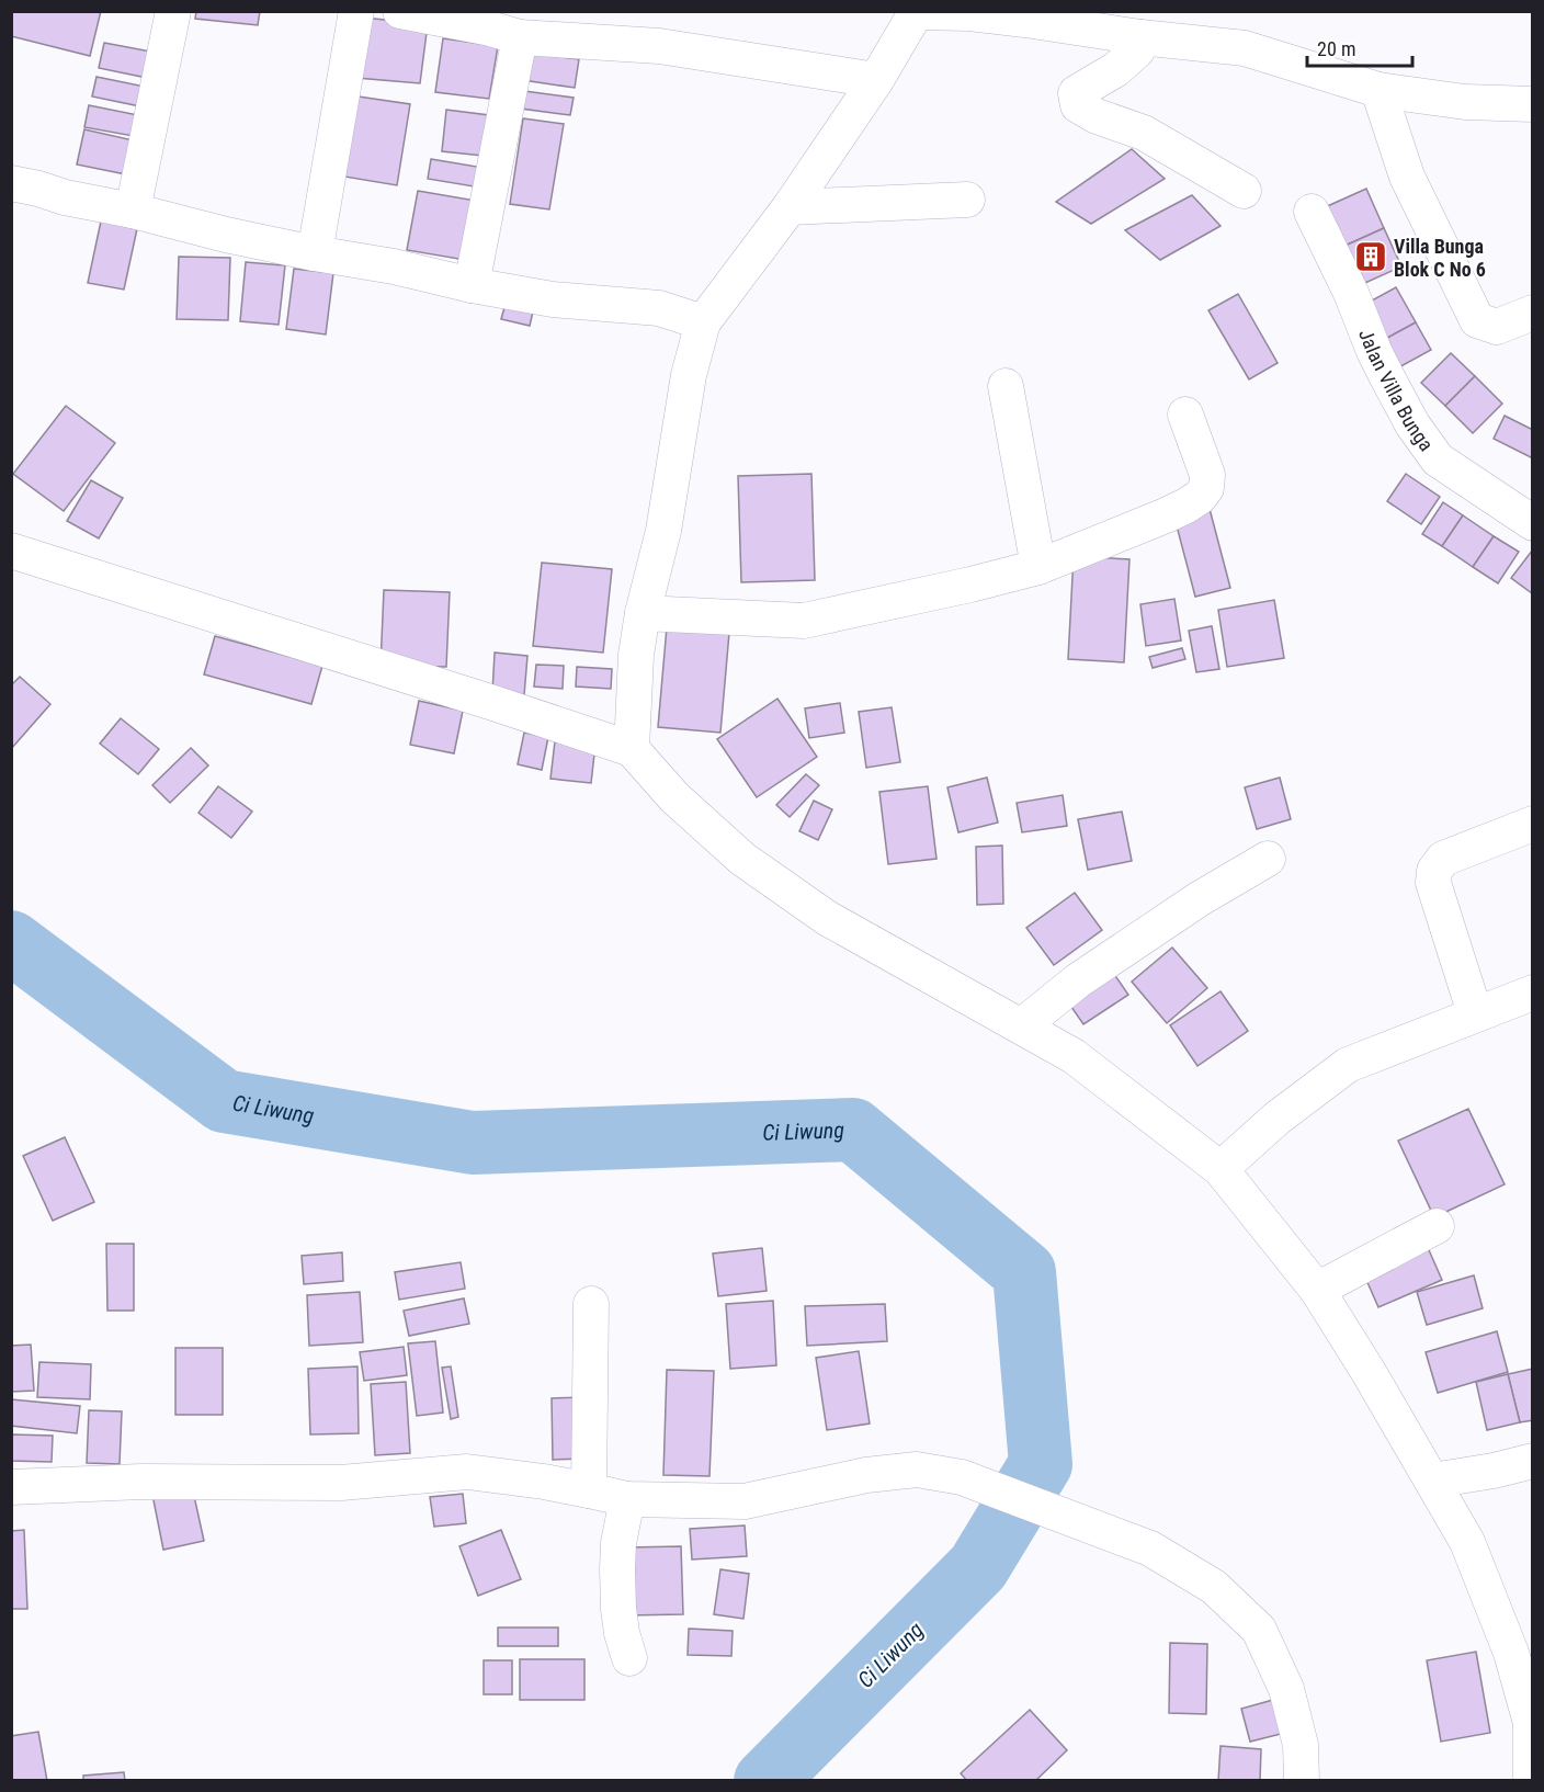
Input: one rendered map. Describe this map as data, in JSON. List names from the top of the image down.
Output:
{
  "streets": {
    "street": ["Jalan Villa Bunga"]
  },
  "water": ["Ci Liwung"],
  "places": {
    "building": ["Villa Bunga Blok C No 6"]
  },
  "scale_bar": "20 m"
}
